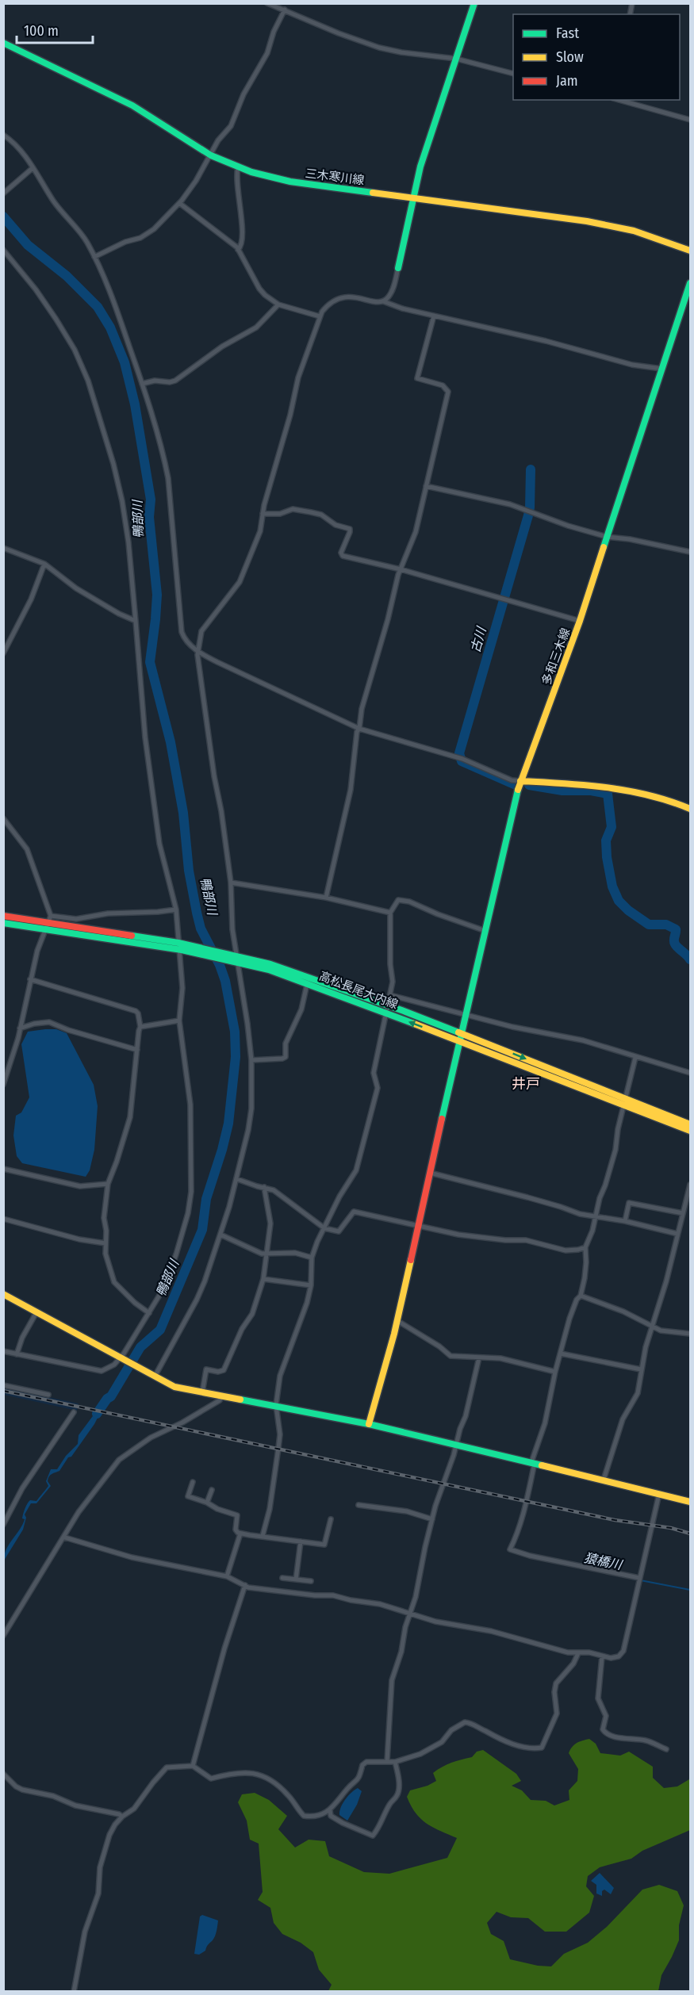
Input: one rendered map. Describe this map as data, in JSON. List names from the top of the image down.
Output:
{
  "streets": {
    "main road": ["三木寒川線", "多和三木線", "高松長尾大内線"]
  },
  "crossings": [
    ["多和三木線", "高松長尾大内線"]
  ],
  "districts": ["井戸"],
  "water": ["鴨部川", "古川", "猿橋川"],
  "legend": ["Fast", "Slow", "Jam"],
  "scale_bar": "100 m"
}
